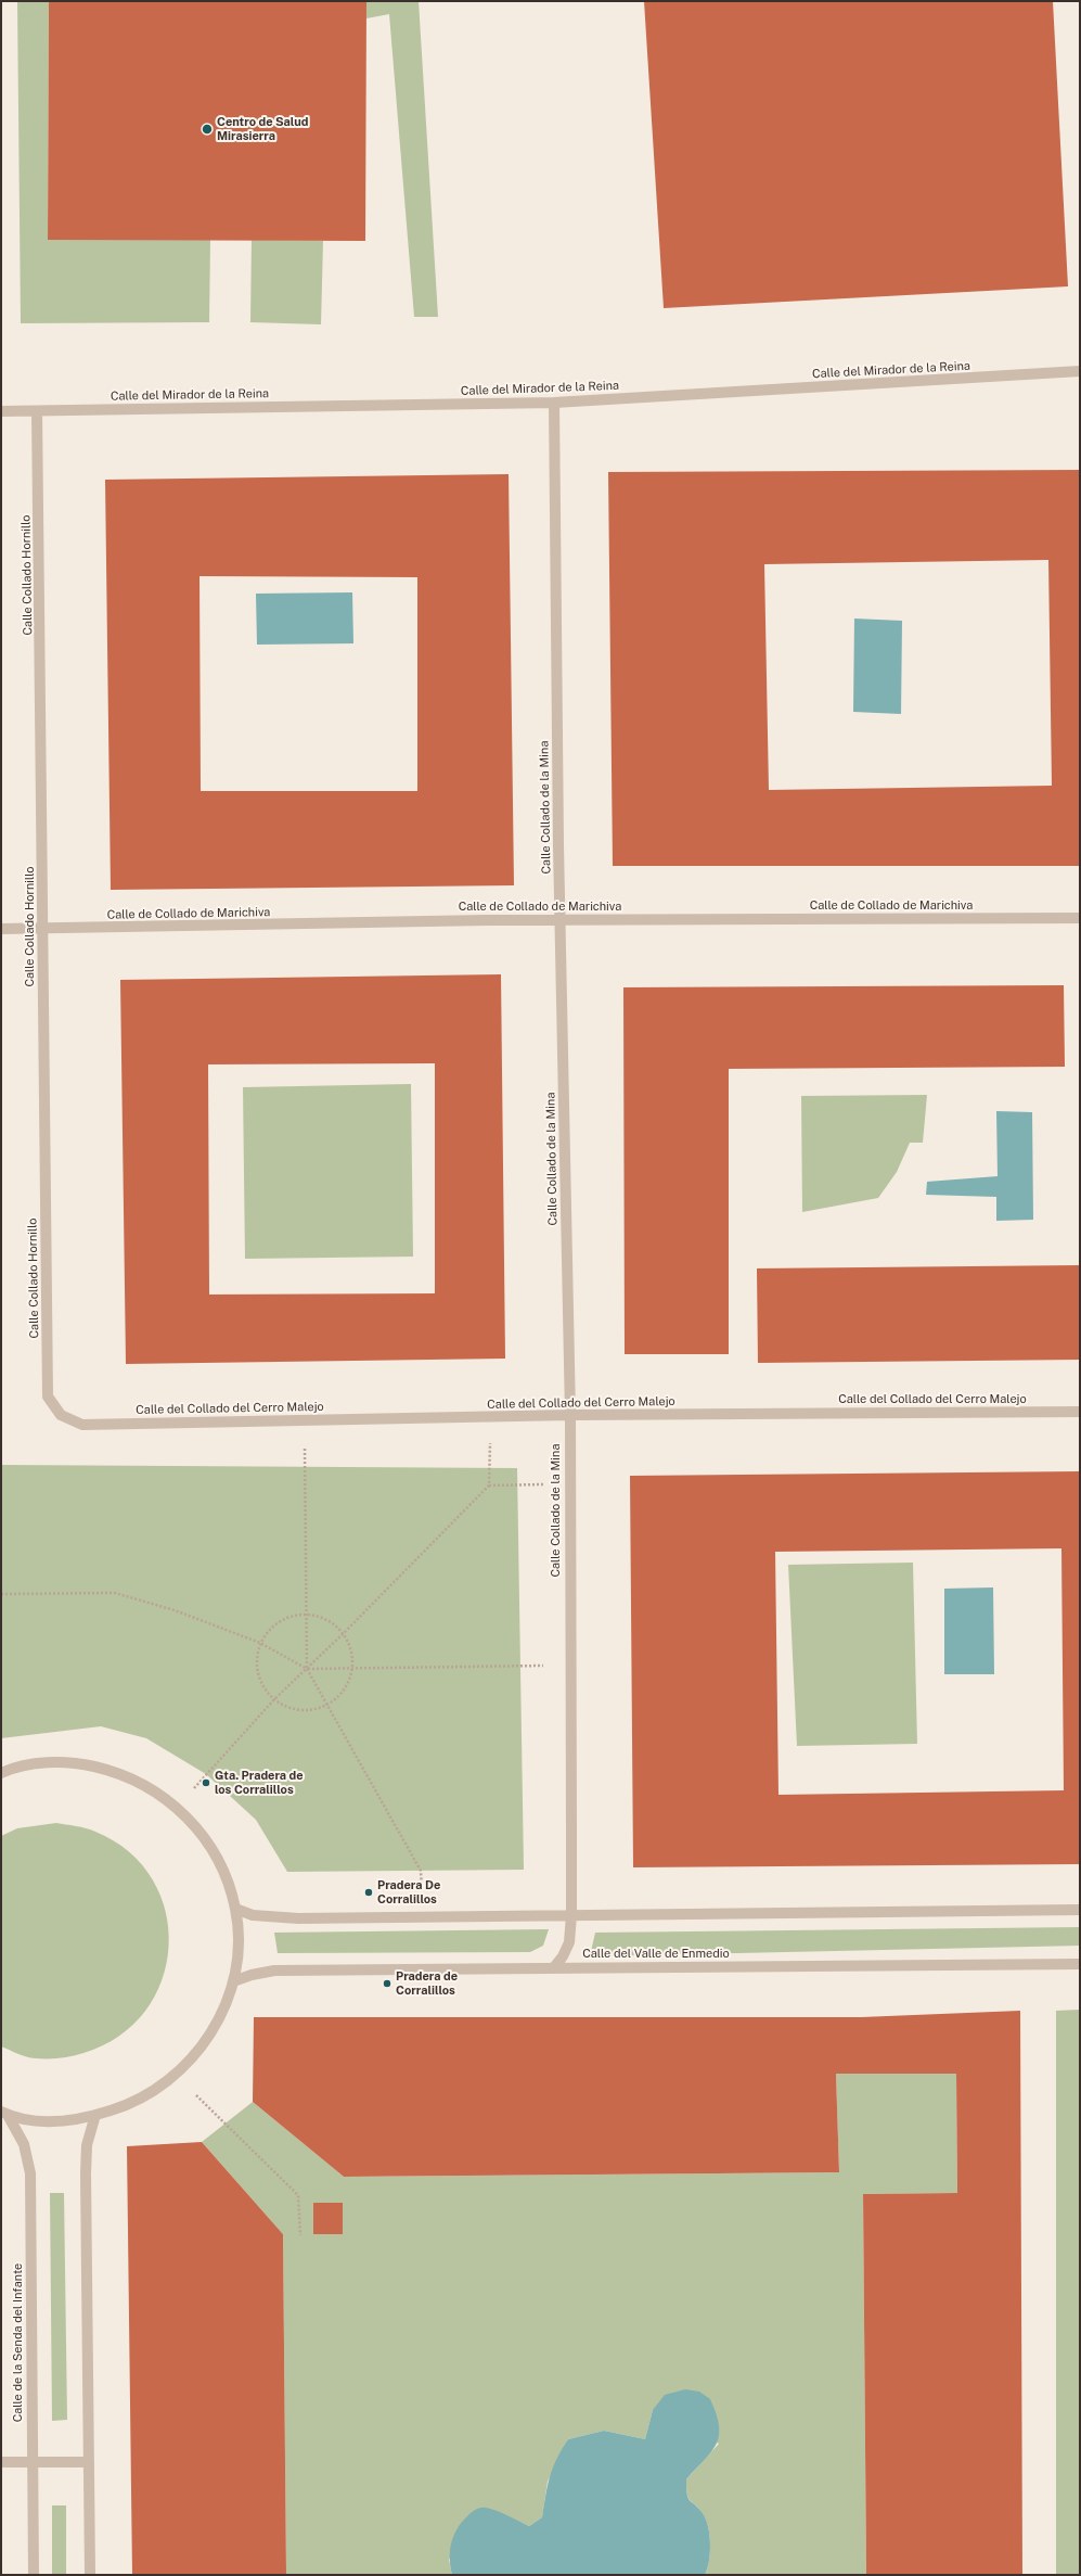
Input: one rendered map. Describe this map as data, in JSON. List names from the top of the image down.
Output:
{
  "streets": {
    "street": [
      "Calle del Mirador de la Reina",
      "Calle Collado Hornillo",
      "Calle Collado de la Mina",
      "Calle de Collado de Marichiva",
      "Calle del Collado del Cerro Malejo",
      "Calle del Valle de Enmedio",
      "Calle de la Senda del Infante"
    ]
  },
  "crossings": [
    ["Calle del Mirador de la Reina", "Calle Collado Hornillo"],
    ["Calle del Mirador de la Reina", "Calle Collado de la Mina"],
    ["Calle Collado Hornillo", "Calle de Collado de Marichiva"],
    ["Calle Collado Hornillo", "Calle del Collado del Cerro Malejo"],
    ["Calle Collado de la Mina", "Calle de Collado de Marichiva"],
    ["Calle Collado de la Mina", "Calle del Collado del Cerro Malejo"],
    ["Calle Collado de la Mina", "Calle del Valle de Enmedio"]
  ],
  "places": [
    "Centro de Salud Mirasierra",
    "Gta. Pradera de los Corralillos",
    "Pradera De Corralillos",
    "Pradera de Corralillos"
  ]
}
